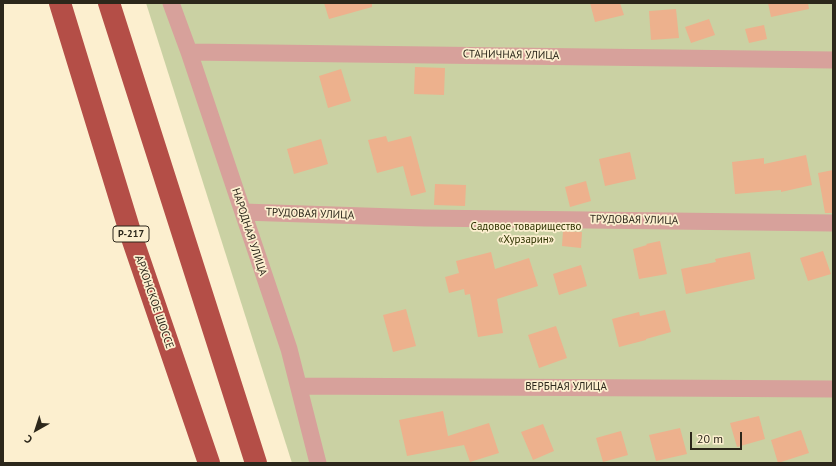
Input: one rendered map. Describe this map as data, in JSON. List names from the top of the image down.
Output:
{
  "streets": {
    "highway": ["Р-217", "АРХОНСКОЕ ШОССЕ"],
    "street": [
      "СТАНИЧНАЯ УЛИЦА",
      "ТРУДОВАЯ УЛИЦА",
      "НАРОДНАЯ УЛИЦА",
      "ВЕРБНАЯ УЛИЦА"
    ]
  },
  "crossings": [
    ["СТАНИЧНАЯ УЛИЦА", "НАРОДНАЯ УЛИЦА"],
    ["ТРУДОВАЯ УЛИЦА", "НАРОДНАЯ УЛИЦА"],
    ["НАРОДНАЯ УЛИЦА", "ВЕРБНАЯ УЛИЦА"]
  ],
  "parks": ["Садовое товарищество «Хурзарин»"],
  "scale_bar": "20 m",
  "north": "bottom left"
}
